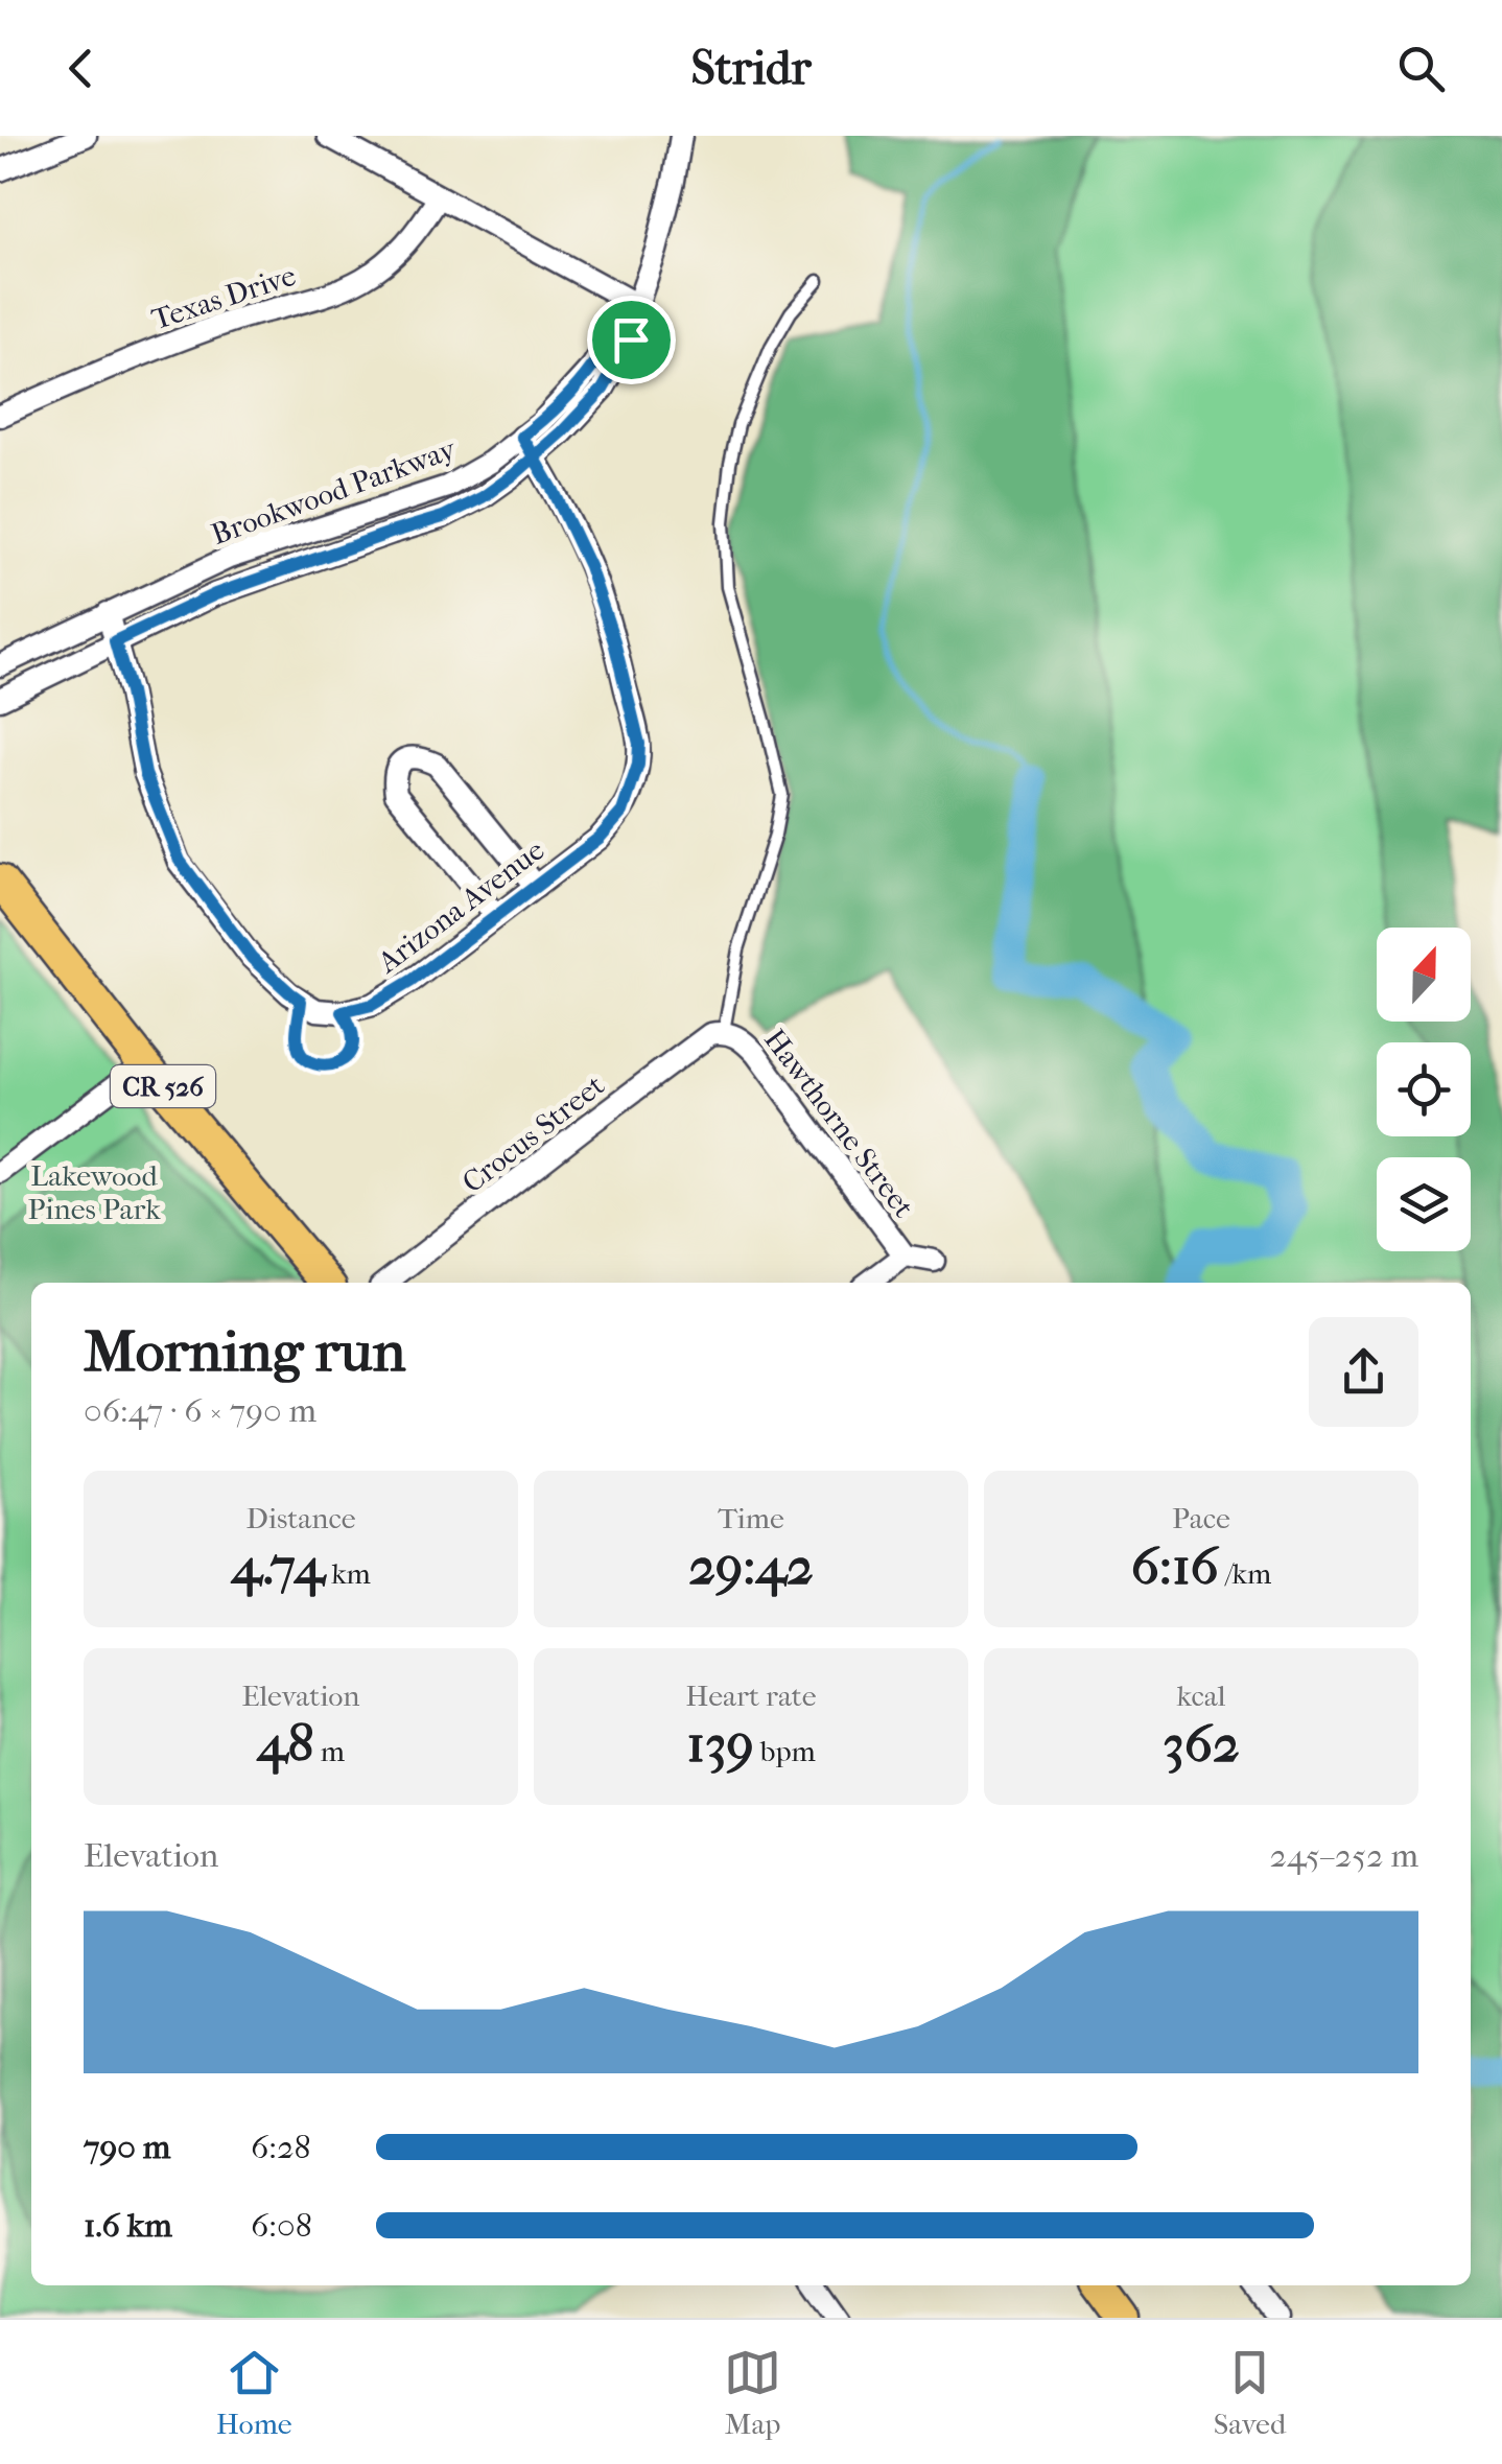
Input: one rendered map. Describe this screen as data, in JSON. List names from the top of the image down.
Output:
{
  "streets": {
    "main road": ["CR 526"],
    "street": [
      "Texas Drive",
      "Brookwood Parkway",
      "Arizona Avenue",
      "Hawthorne Street",
      "Crocus Street"
    ]
  },
  "crossings": [
    ["Brookwood Parkway", "Arizona Avenue"],
    ["Hawthorne Street", "Crocus Street"]
  ],
  "parks": ["Lakewood Pines Park"],
  "north": "top",
  "page": {
    "header": "Stridr",
    "heading": ["Morning run", "06:47 · 6 × 790 m"],
    "stats": [
      ["Distance", "4.74 km"],
      ["Time", "29:42"],
      ["Pace", "6:16 /km"],
      ["Elevation", "48 m"],
      ["Heart rate", "139 bpm"],
      ["kcal", "362"]
    ],
    "chart": ["Elevation", "245–252 m"],
    "list": [
      {
        "name": "790 m",
        "note": "6:28"
      },
      {
        "name": "1.6 km",
        "note": "6:08"
      }
    ],
    "tabs": ["Home", "Map", "Saved"]
  }
}
